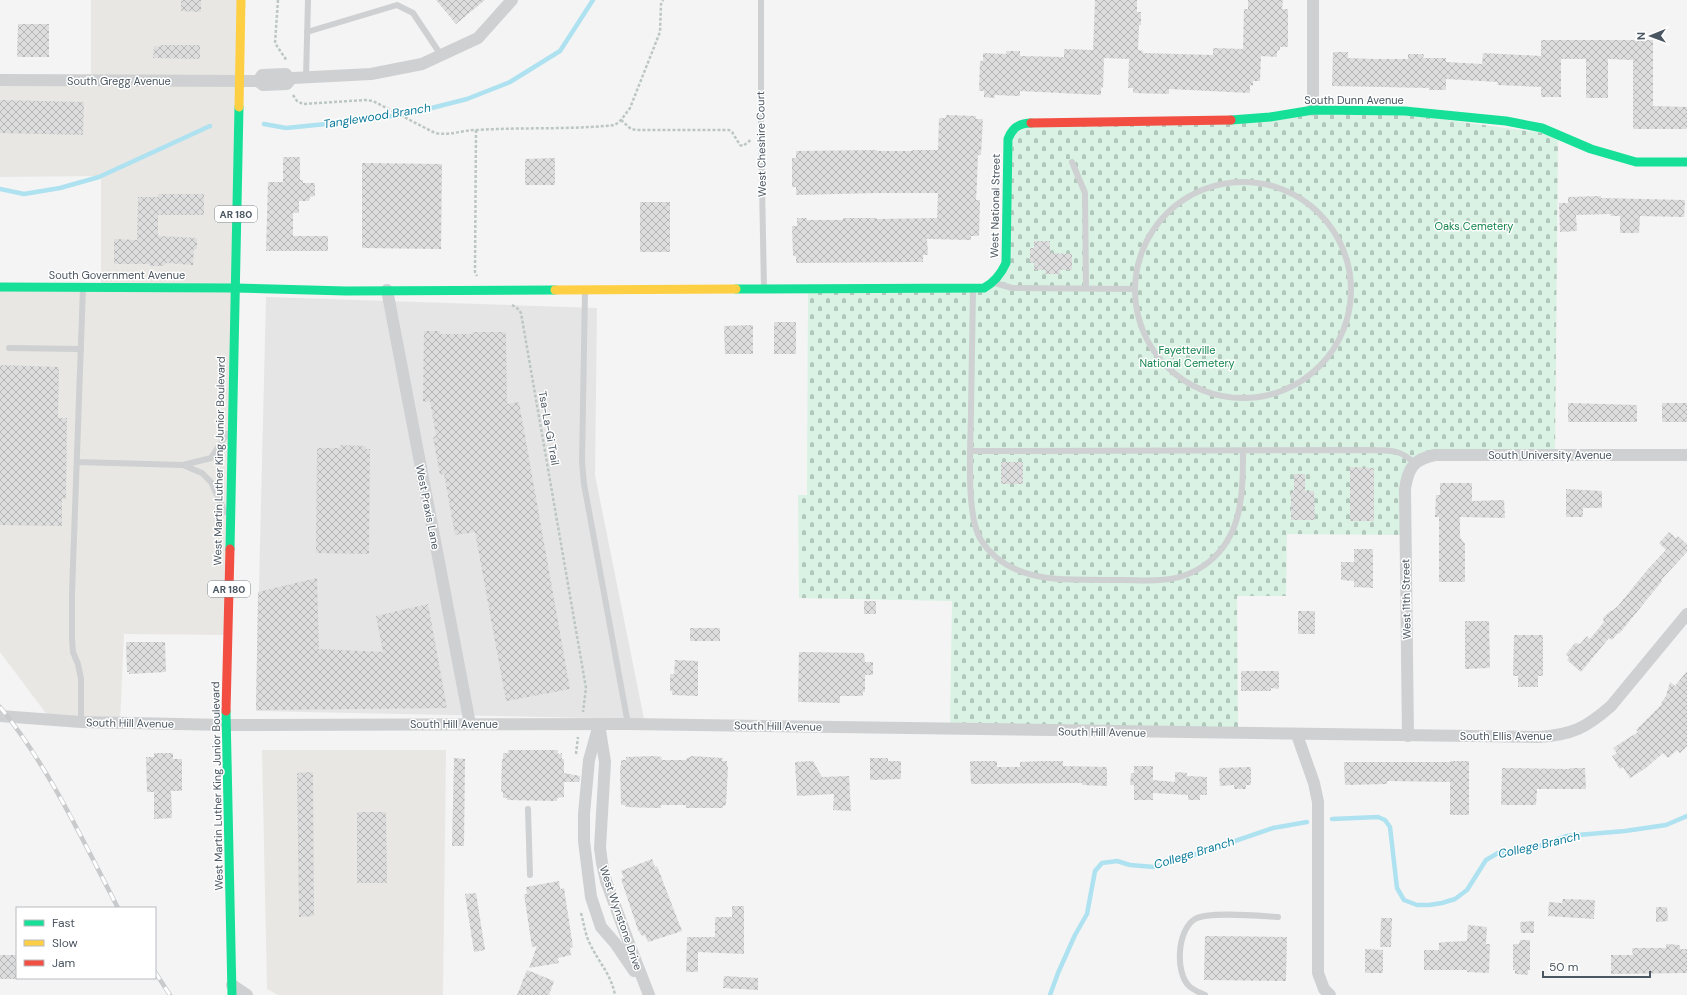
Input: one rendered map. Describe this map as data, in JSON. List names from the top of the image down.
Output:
{
  "streets": {
    "street": [
      "South Gregg Avenue",
      "South Dunn Avenue",
      "West National Street",
      "AR 180",
      "South Government Avenue",
      "South University Avenue",
      "West Martin Luther King Junior Boulevard",
      "West Praxis Lane",
      "West 11th Street",
      "South Hill Avenue",
      "South Ellis Avenue",
      "West Wynstone Drive"
    ],
    "lane": ["West Cheshire Court"],
    "path": ["Tsa-La-Gi Trail"]
  },
  "crossings": [
    ["South Gregg Avenue", "West Martin Luther King Junior Boulevard"],
    ["South Dunn Avenue", "West National Street"],
    ["West Cheshire Court", "South Government Avenue"],
    ["West National Street", "South Government Avenue"],
    ["South Government Avenue", "West Martin Luther King Junior Boulevard"],
    ["South Government Avenue", "West Praxis Lane"],
    ["Tsa-La-Gi Trail", "South Hill Avenue"],
    ["South University Avenue", "West 11th Street"],
    ["West Martin Luther King Junior Boulevard", "South Hill Avenue"],
    ["West Praxis Lane", "South Hill Avenue"],
    ["West 11th Street", "South Ellis Avenue"],
    ["South Hill Avenue", "South Ellis Avenue"],
    ["South Hill Avenue", "West Wynstone Drive"]
  ],
  "water": ["Tanglewood Branch", "College Branch"],
  "parks": ["Oaks Cemetery", "Fayetteville National Cemetery"],
  "legend": ["Fast", "Slow", "Jam"],
  "scale_bar": "50 m",
  "north": "left"
}
